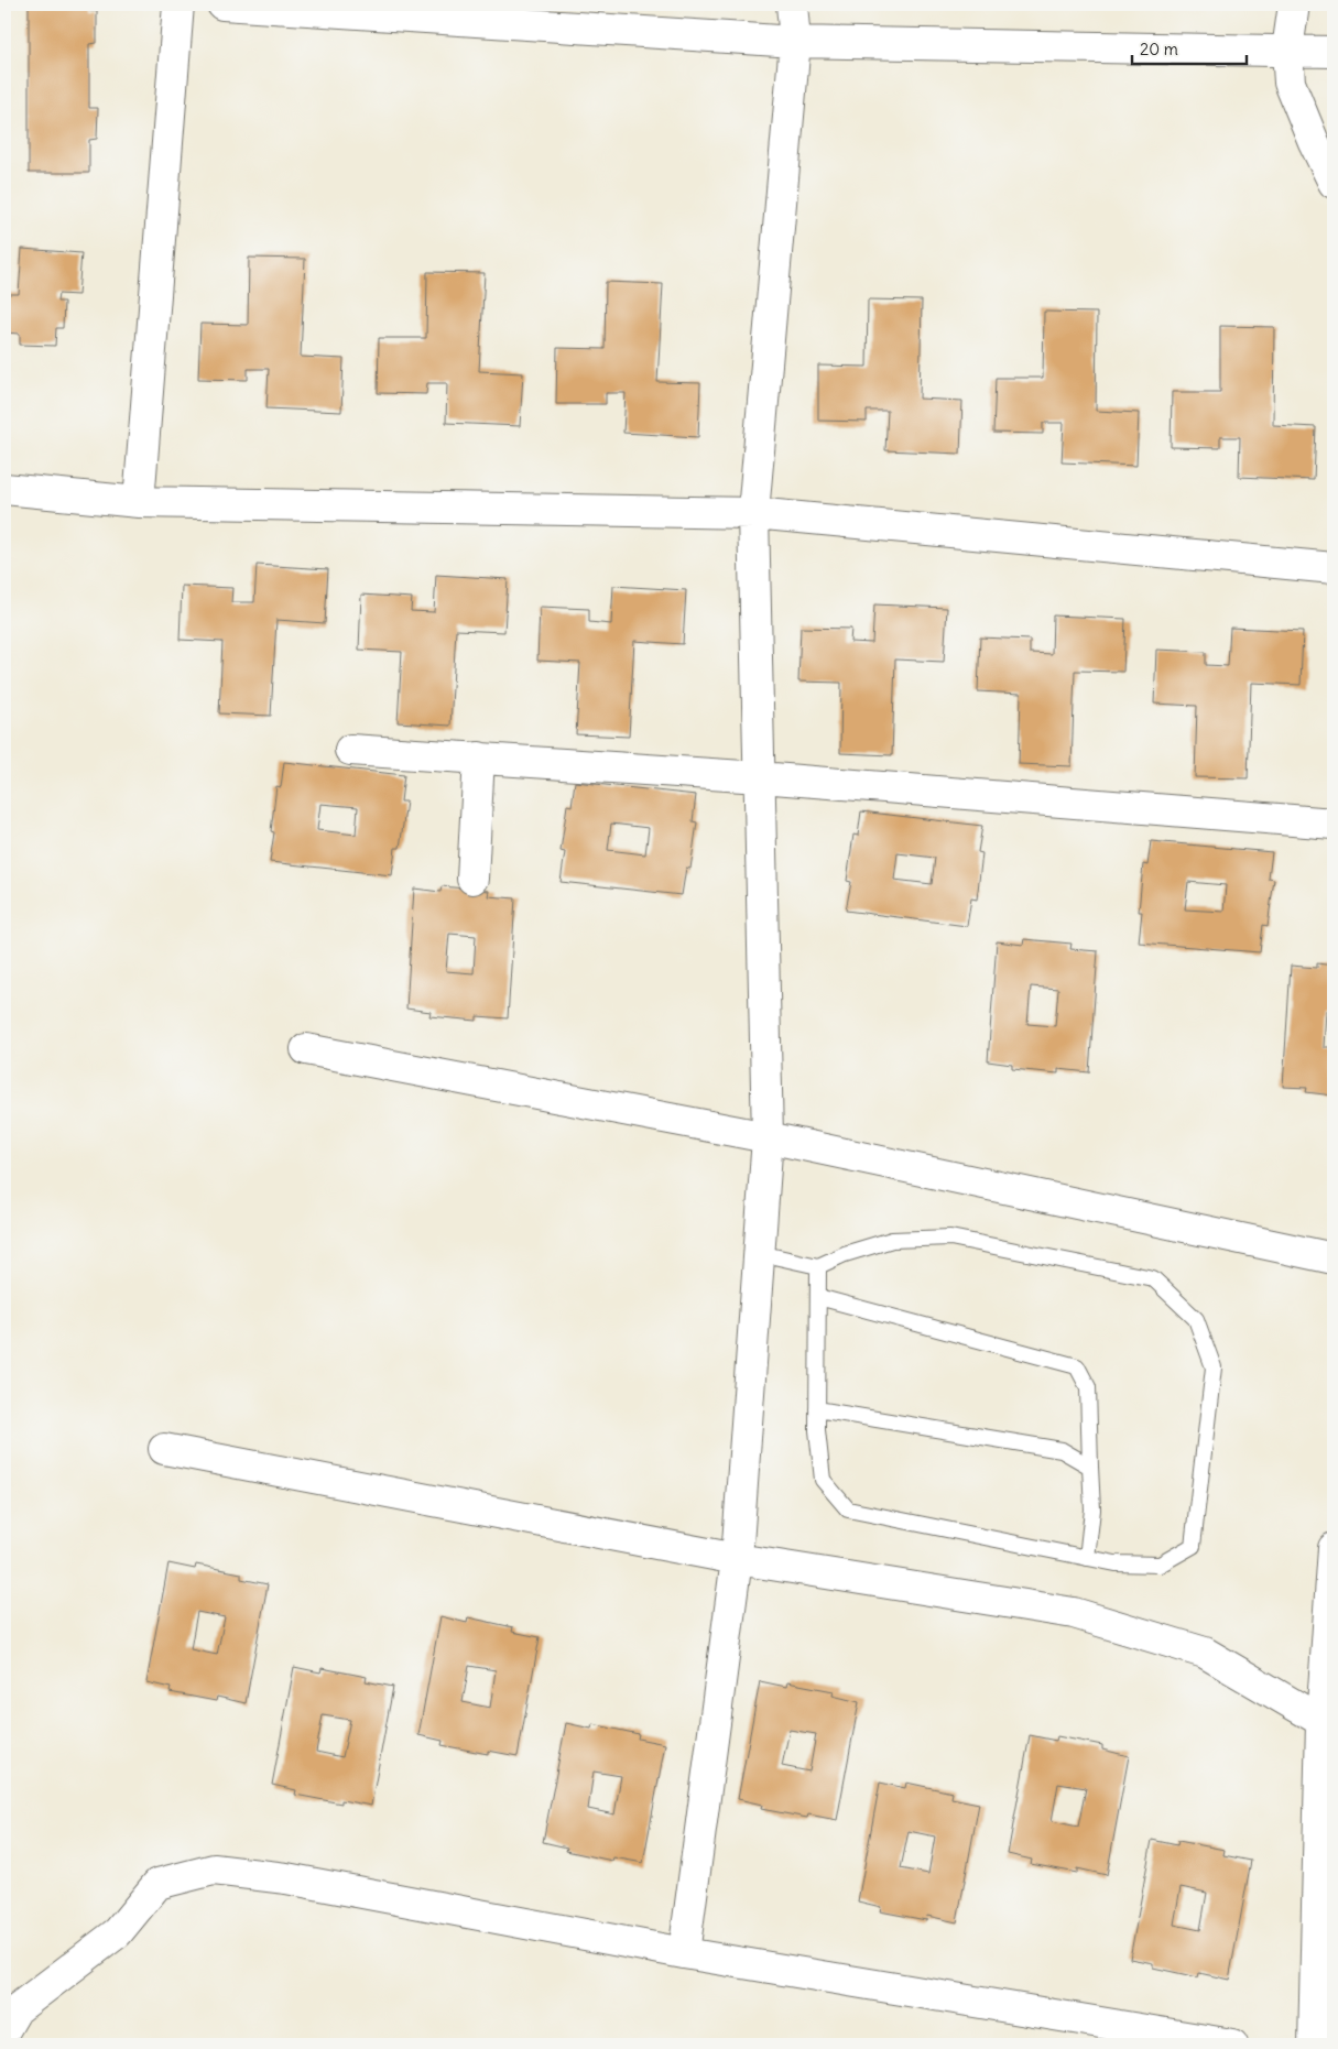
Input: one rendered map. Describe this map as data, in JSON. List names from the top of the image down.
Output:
{
  "scale_bar": "20 m"
}
